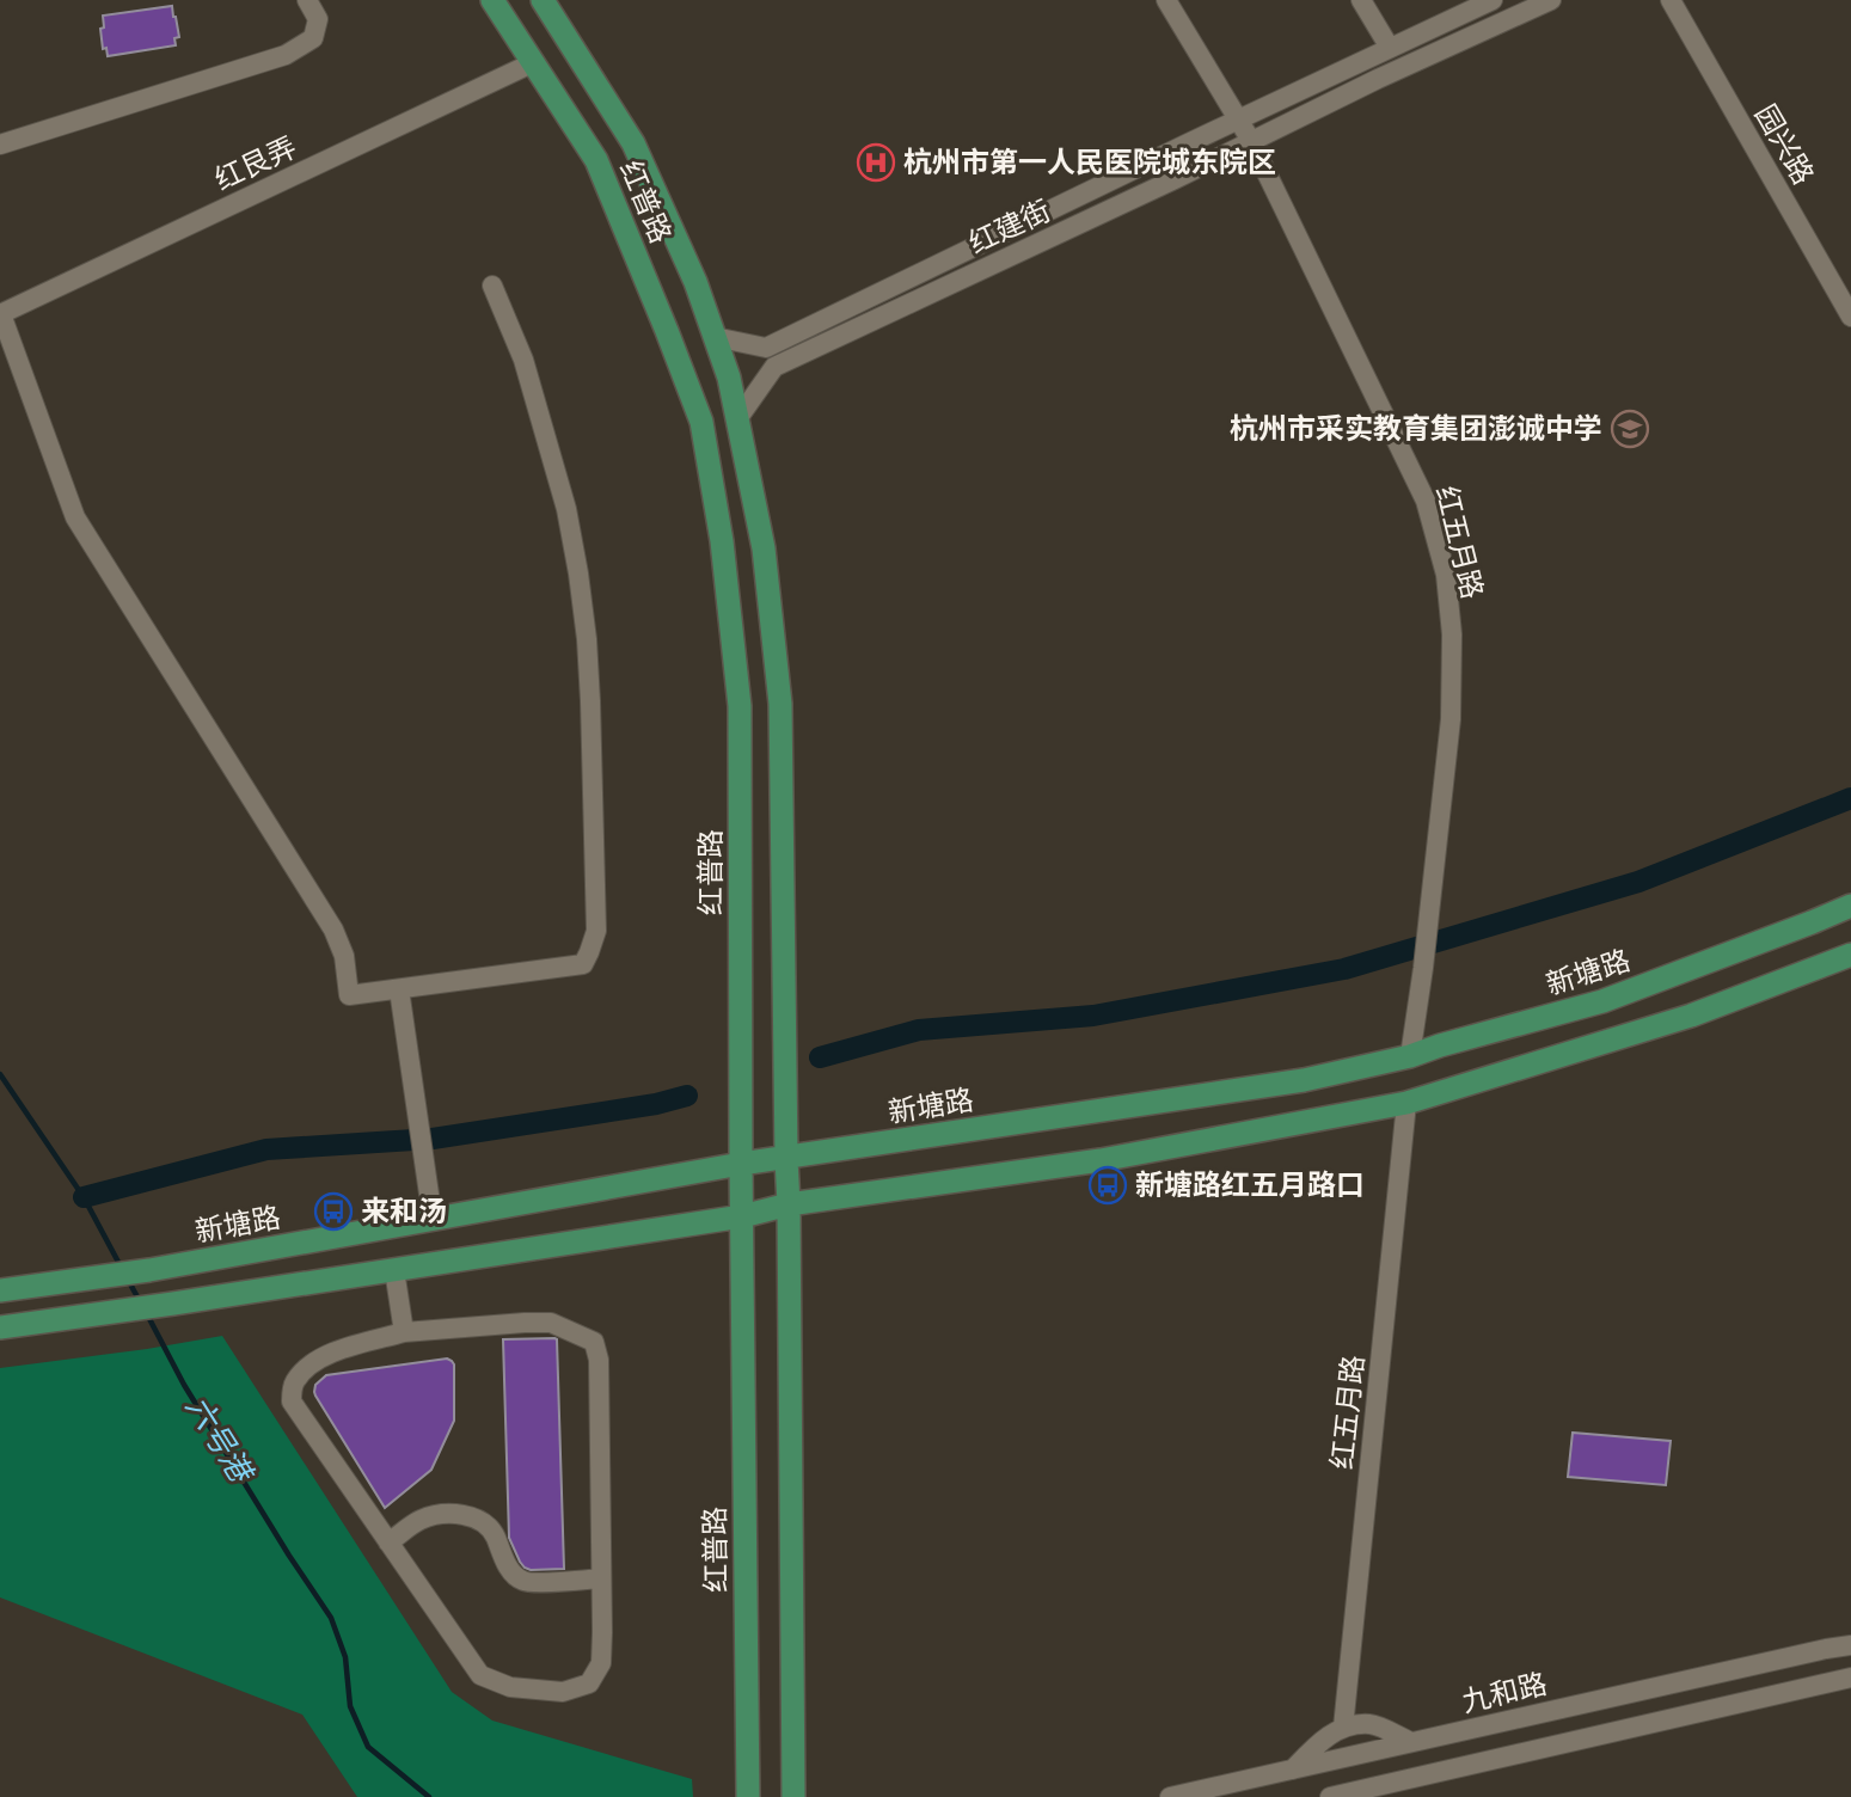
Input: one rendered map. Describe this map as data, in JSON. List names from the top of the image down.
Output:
{
  "streets": {
    "main road": ["红普路", "新塘路"],
    "street": [
      "园兴路",
      "红艮弄",
      "红建街",
      "红五月路",
      "九和路"
    ]
  },
  "crossings": [
    ["红艮弄", "红普路"],
    ["红普路", "红建街"],
    ["红普路", "新塘路"],
    ["红建街", "红五月路"],
    ["红五月路", "新塘路"]
  ],
  "water": ["六号港"],
  "places": {
    "hospital": ["杭州市第一人民医院城东院区"],
    "school or university": ["杭州市采实教育集团澎诚中学"],
    "bus stop": ["新塘路红五月路口", "来和汤"]
  }
}
